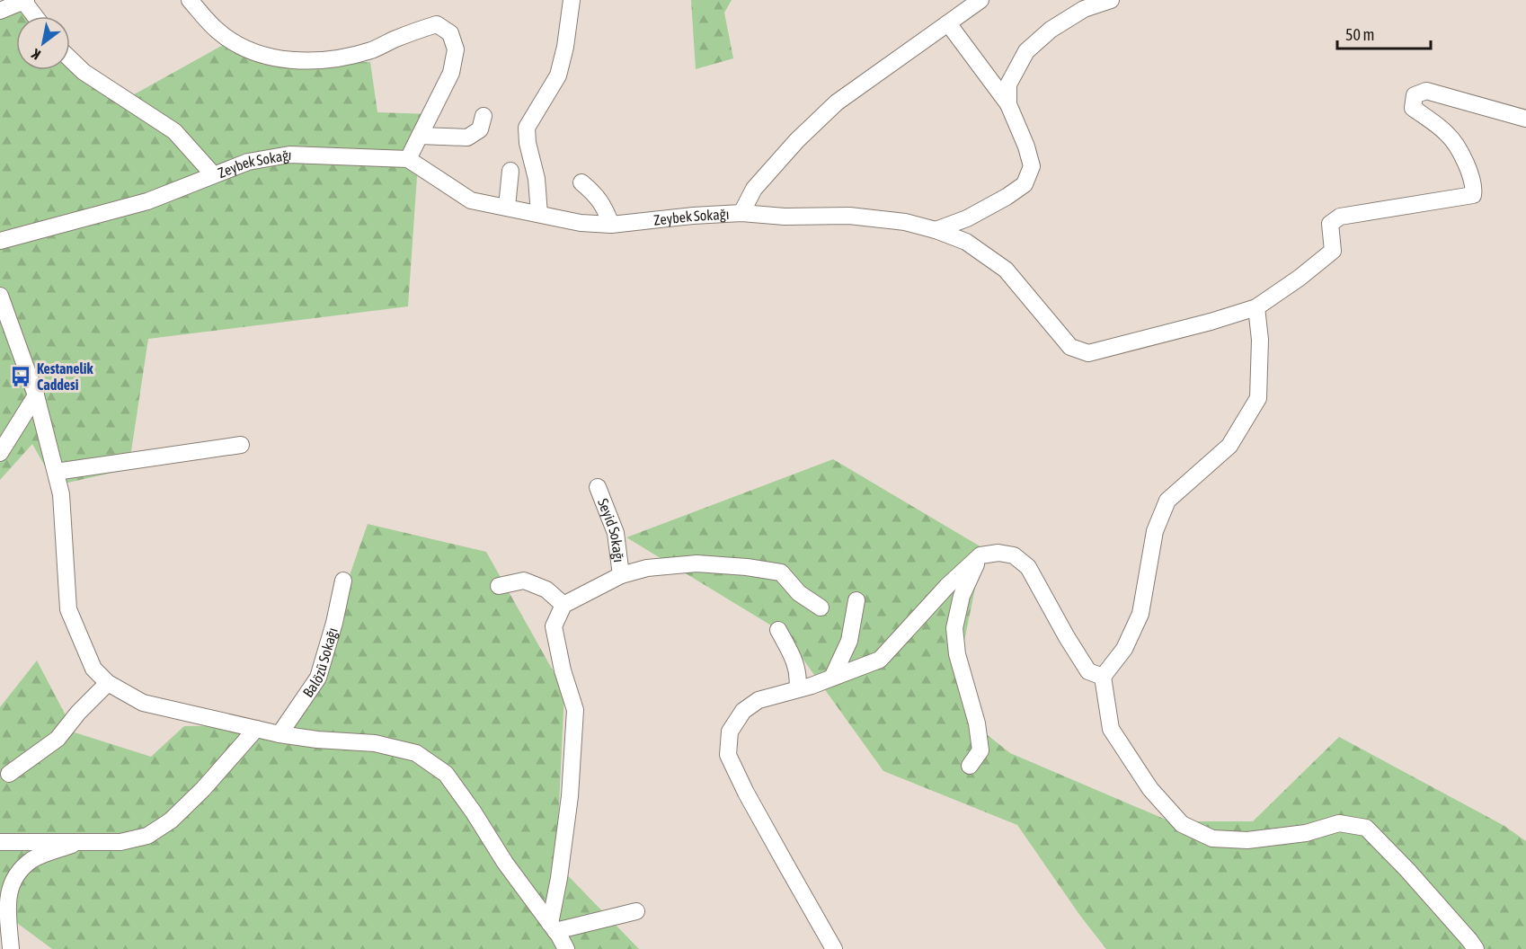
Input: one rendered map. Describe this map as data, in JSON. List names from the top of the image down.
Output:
{
  "streets": {
    "street": ["Zeybek Sokağı", "Seyid Sokağı", "Balözü Sokağı"]
  },
  "places": {
    "bus stop": ["Kestanelik Caddesi"]
  },
  "scale_bar": "50 m",
  "north": "bottom left"
}
